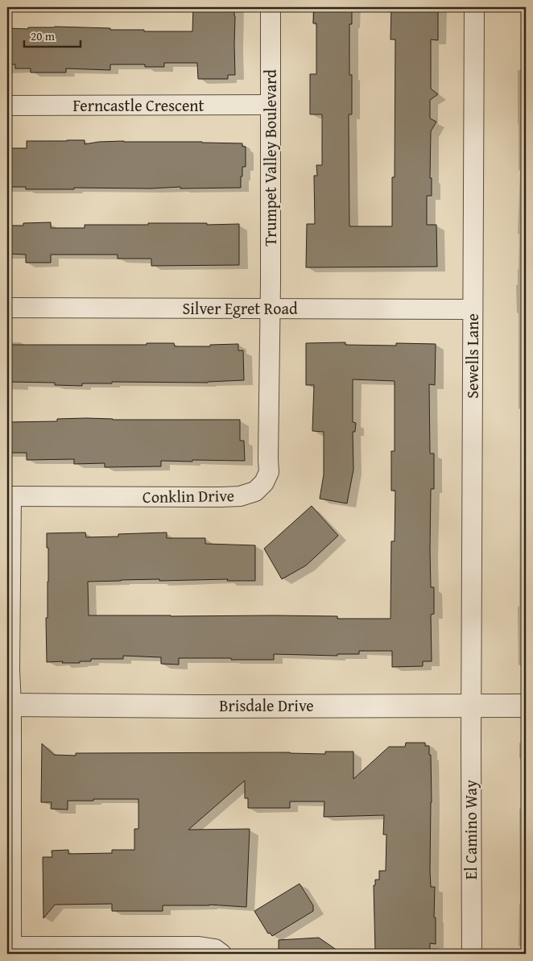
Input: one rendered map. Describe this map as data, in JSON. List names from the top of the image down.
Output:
{
  "streets": {
    "street": [
      "Ferncastle Crescent",
      "Trumpet Valley Boulevard",
      "Silver Egret Road",
      "Sewells Lane",
      "Conklin Drive",
      "Brisdale Drive",
      "El Camino Way"
    ]
  },
  "crossings": [
    ["Ferncastle Crescent", "Trumpet Valley Boulevard"],
    ["Trumpet Valley Boulevard", "Silver Egret Road"],
    ["Trumpet Valley Boulevard", "Conklin Drive"],
    ["Silver Egret Road", "Sewells Lane"],
    ["Silver Egret Road", "Conklin Drive"],
    ["Sewells Lane", "Brisdale Drive"],
    ["Sewells Lane", "El Camino Way"],
    ["Brisdale Drive", "El Camino Way"]
  ],
  "scale_bar": "20 m"
}
